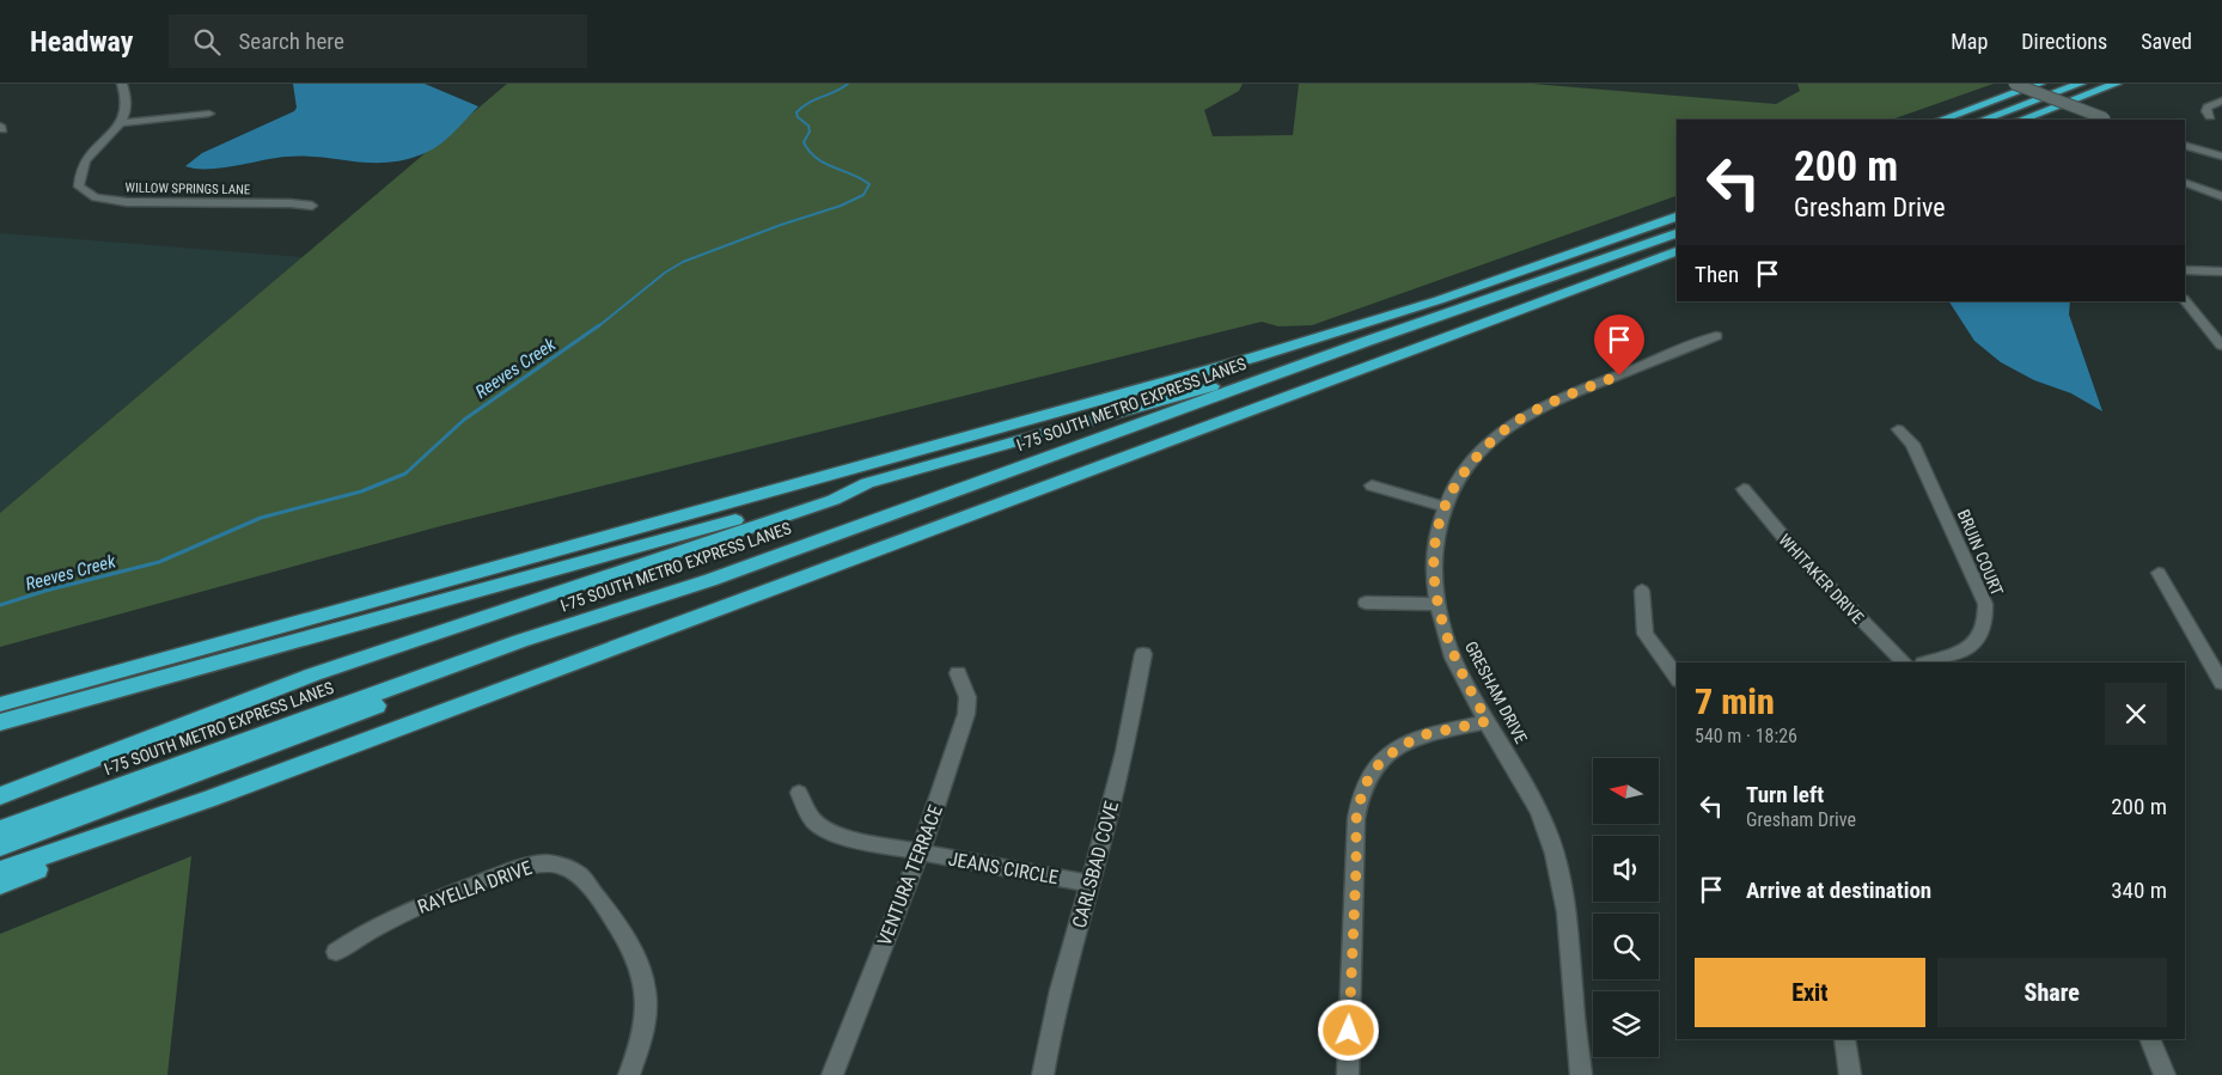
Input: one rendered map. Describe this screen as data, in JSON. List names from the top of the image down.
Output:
{
  "streets": {
    "highway": ["I-75 SOUTH METRO EXPRESS LANES"],
    "street": [
      "WILLOW SPRINGS LANE",
      "BRUIN COURT",
      "WHITAKER DRIVE",
      "GRESHAM DRIVE",
      "CARLSBAD COVE",
      "JEANS CIRCLE",
      "VENTURA TERRACE",
      "RAYELLA DRIVE"
    ]
  },
  "crossings": [
    ["CARLSBAD COVE", "JEANS CIRCLE"],
    ["JEANS CIRCLE", "VENTURA TERRACE"]
  ],
  "water": ["Reeves Creek"],
  "north": "left",
  "page": {
    "header": "Headway",
    "search": "Search here",
    "nav": ["Map", "Directions", "Saved"],
    "turn": ["200 m", "Gresham Drive"],
    "then": "Then",
    "heading": ["7 min", "540 m · 18:26"],
    "list": [
      {
        "name": "Turn left",
        "note": "Gresham Drive",
        "value": "200 m"
      },
      {
        "name": "Arrive at destination",
        "value": "340 m"
      }
    ],
    "buttons": ["Exit", "Share"]
  }
}
